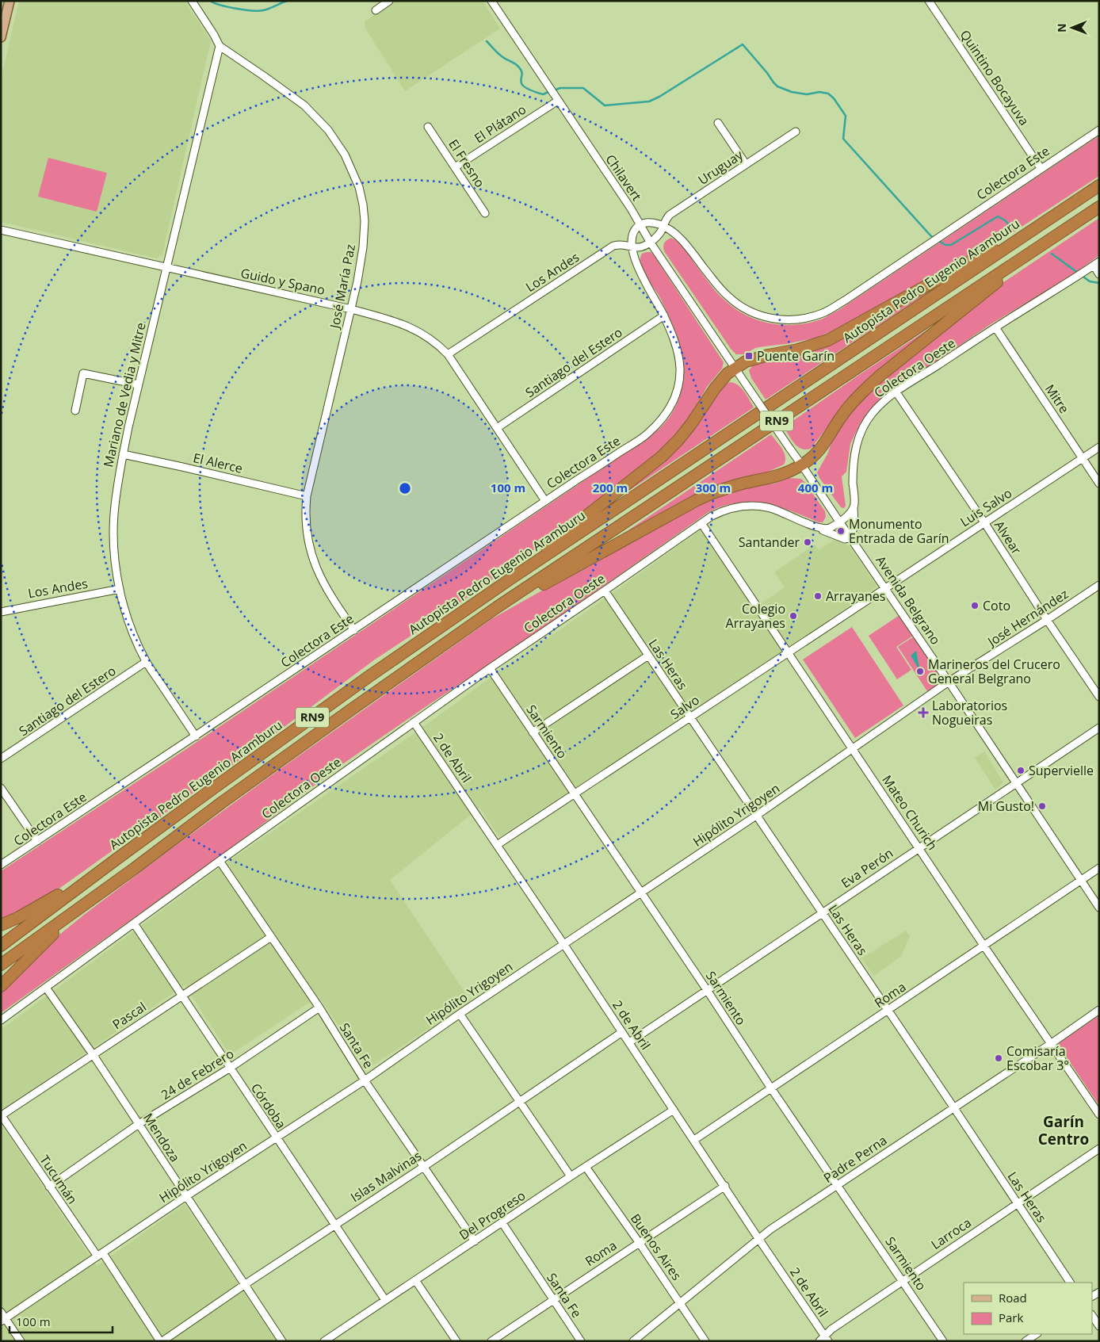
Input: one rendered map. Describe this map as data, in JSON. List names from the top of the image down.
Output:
{
  "streets": {
    "highway": ["Autopista Pedro Eugenio Aramburu", "RN9"],
    "street": [
      "Quintino Bocayuva",
      "El Plátano",
      "El Fresno",
      "Uruguay",
      "Colectora Este",
      "Chilavert",
      "Los Andes",
      "Guido y Spano",
      "José María Paz",
      "Santiago del Estero",
      "Colectora Oeste",
      "Mariano de Vedia y Mitre",
      "Mitre",
      "El Alerce",
      "Luis Salvo",
      "Alvear",
      "Avenida Belgrano",
      "José Hernández",
      "Las Heras",
      "Salvo",
      "Sarmiento",
      "2 de Abril",
      "Mateo Churich",
      "Hipólito Yrigoyen",
      "Eva Perón",
      "Roma",
      "Pascal",
      "Santa Fe",
      "24 de Febrero",
      "Córdoba",
      "Mendoza",
      "Padre Perna",
      "Islas Malvinas",
      "Tucumán",
      "Del Progreso",
      "Larroca",
      "Buenos Aires"
    ]
  },
  "crossings": [
    ["Quintino Bocayuva", "Colectora Este"],
    ["El Plátano", "El Fresno"],
    ["El Plátano", "Chilavert"],
    ["Uruguay", "Colectora Este"],
    ["Uruguay", "Chilavert"],
    ["Uruguay", "Los Andes"],
    ["Colectora Este", "Los Andes"],
    ["Colectora Este", "Guido y Spano"],
    ["Colectora Este", "José María Paz"],
    ["Colectora Este", "Santiago del Estero"],
    ["Colectora Este", "Mariano de Vedia y Mitre"],
    ["Chilavert", "Los Andes"],
    ["Los Andes", "Guido y Spano"],
    ["Los Andes", "Mariano de Vedia y Mitre"],
    ["Guido y Spano", "José María Paz"],
    ["Guido y Spano", "Santiago del Estero"],
    ["Guido y Spano", "Mariano de Vedia y Mitre"],
    ["José María Paz", "Mariano de Vedia y Mitre"],
    ["José María Paz", "El Alerce"],
    ["Santiago del Estero", "Mariano de Vedia y Mitre"],
    ["Colectora Oeste", "Mitre"],
    ["Colectora Oeste", "Alvear"],
    ["Colectora Oeste", "Avenida Belgrano"],
    ["Colectora Oeste", "Las Heras"],
    ["Colectora Oeste", "Sarmiento"],
    ["Colectora Oeste", "2 de Abril"],
    ["Colectora Oeste", "Mateo Churich"],
    ["Colectora Oeste", "Santa Fe"],
    ["Colectora Oeste", "Córdoba"],
    ["Colectora Oeste", "Mendoza"],
    ["Mariano de Vedia y Mitre", "El Alerce"],
    ["Mitre", "Luis Salvo"],
    ["Luis Salvo", "Alvear"],
    ["Luis Salvo", "Avenida Belgrano"],
    ["Luis Salvo", "Salvo"],
    ["Alvear", "José Hernández"],
    ["Avenida Belgrano", "José Hernández"],
    ["Avenida Belgrano", "Salvo"],
    ["Avenida Belgrano", "Hipólito Yrigoyen"],
    ["Avenida Belgrano", "Eva Perón"],
    ["Avenida Belgrano", "Roma"],
    ["José Hernández", "Hipólito Yrigoyen"],
    ["Las Heras", "Salvo"],
    ["Las Heras", "Hipólito Yrigoyen"],
    ["Las Heras", "Eva Perón"],
    ["Las Heras", "Roma"],
    ["Las Heras", "Padre Perna"],
    ["Las Heras", "Larroca"],
    ["Salvo", "Sarmiento"],
    ["Salvo", "2 de Abril"],
    ["Salvo", "Mateo Churich"],
    ["Sarmiento", "Hipólito Yrigoyen"],
    ["Sarmiento", "Eva Perón"],
    ["Sarmiento", "Roma"],
    ["Sarmiento", "Padre Perna"],
    ["Sarmiento", "Larroca"],
    ["2 de Abril", "Hipólito Yrigoyen"],
    ["2 de Abril", "Eva Perón"],
    ["2 de Abril", "Roma"],
    ["2 de Abril", "Padre Perna"],
    ["2 de Abril", "Islas Malvinas"],
    ["2 de Abril", "Del Progreso"],
    ["2 de Abril", "Larroca"],
    ["Mateo Churich", "Hipólito Yrigoyen"],
    ["Mateo Churich", "Eva Perón"],
    ["Mateo Churich", "Roma"],
    ["Mateo Churich", "Padre Perna"],
    ["Hipólito Yrigoyen", "Santa Fe"],
    ["Hipólito Yrigoyen", "Córdoba"],
    ["Hipólito Yrigoyen", "Mendoza"],
    ["Hipólito Yrigoyen", "Tucumán"],
    ["Roma", "Santa Fe"],
    ["Roma", "Buenos Aires"],
    ["Pascal", "Santa Fe"],
    ["Pascal", "Córdoba"],
    ["Pascal", "Mendoza"],
    ["Pascal", "Tucumán"],
    ["Santa Fe", "24 de Febrero"],
    ["Santa Fe", "Islas Malvinas"],
    ["Santa Fe", "Del Progreso"],
    ["24 de Febrero", "Córdoba"],
    ["24 de Febrero", "Mendoza"],
    ["24 de Febrero", "Tucumán"],
    ["Córdoba", "Islas Malvinas"],
    ["Córdoba", "Del Progreso"],
    ["Mendoza", "Islas Malvinas"],
    ["Padre Perna", "Buenos Aires"],
    ["Islas Malvinas", "Tucumán"],
    ["Del Progreso", "Buenos Aires"]
  ],
  "districts": ["Garín Centro"],
  "places": {
    "transit": ["Puente Garín"],
    "other": [
      "Monumento Entrada de Garín",
      "Santander",
      "Arrayanes",
      "Coto",
      "Colegio Arrayanes",
      "Marineros del Crucero General Belgrano",
      "Supervielle",
      "Mi Gusto!",
      "Comisaría Escobar 3°"
    ],
    "health": ["Laboratorios Nogueiras"]
  },
  "legend": ["Road", "Park"],
  "scale_bar": "100 m",
  "north": "left",
  "rings": [
    "100 m",
    "200 m",
    "300 m",
    "400 m"
  ]
}
